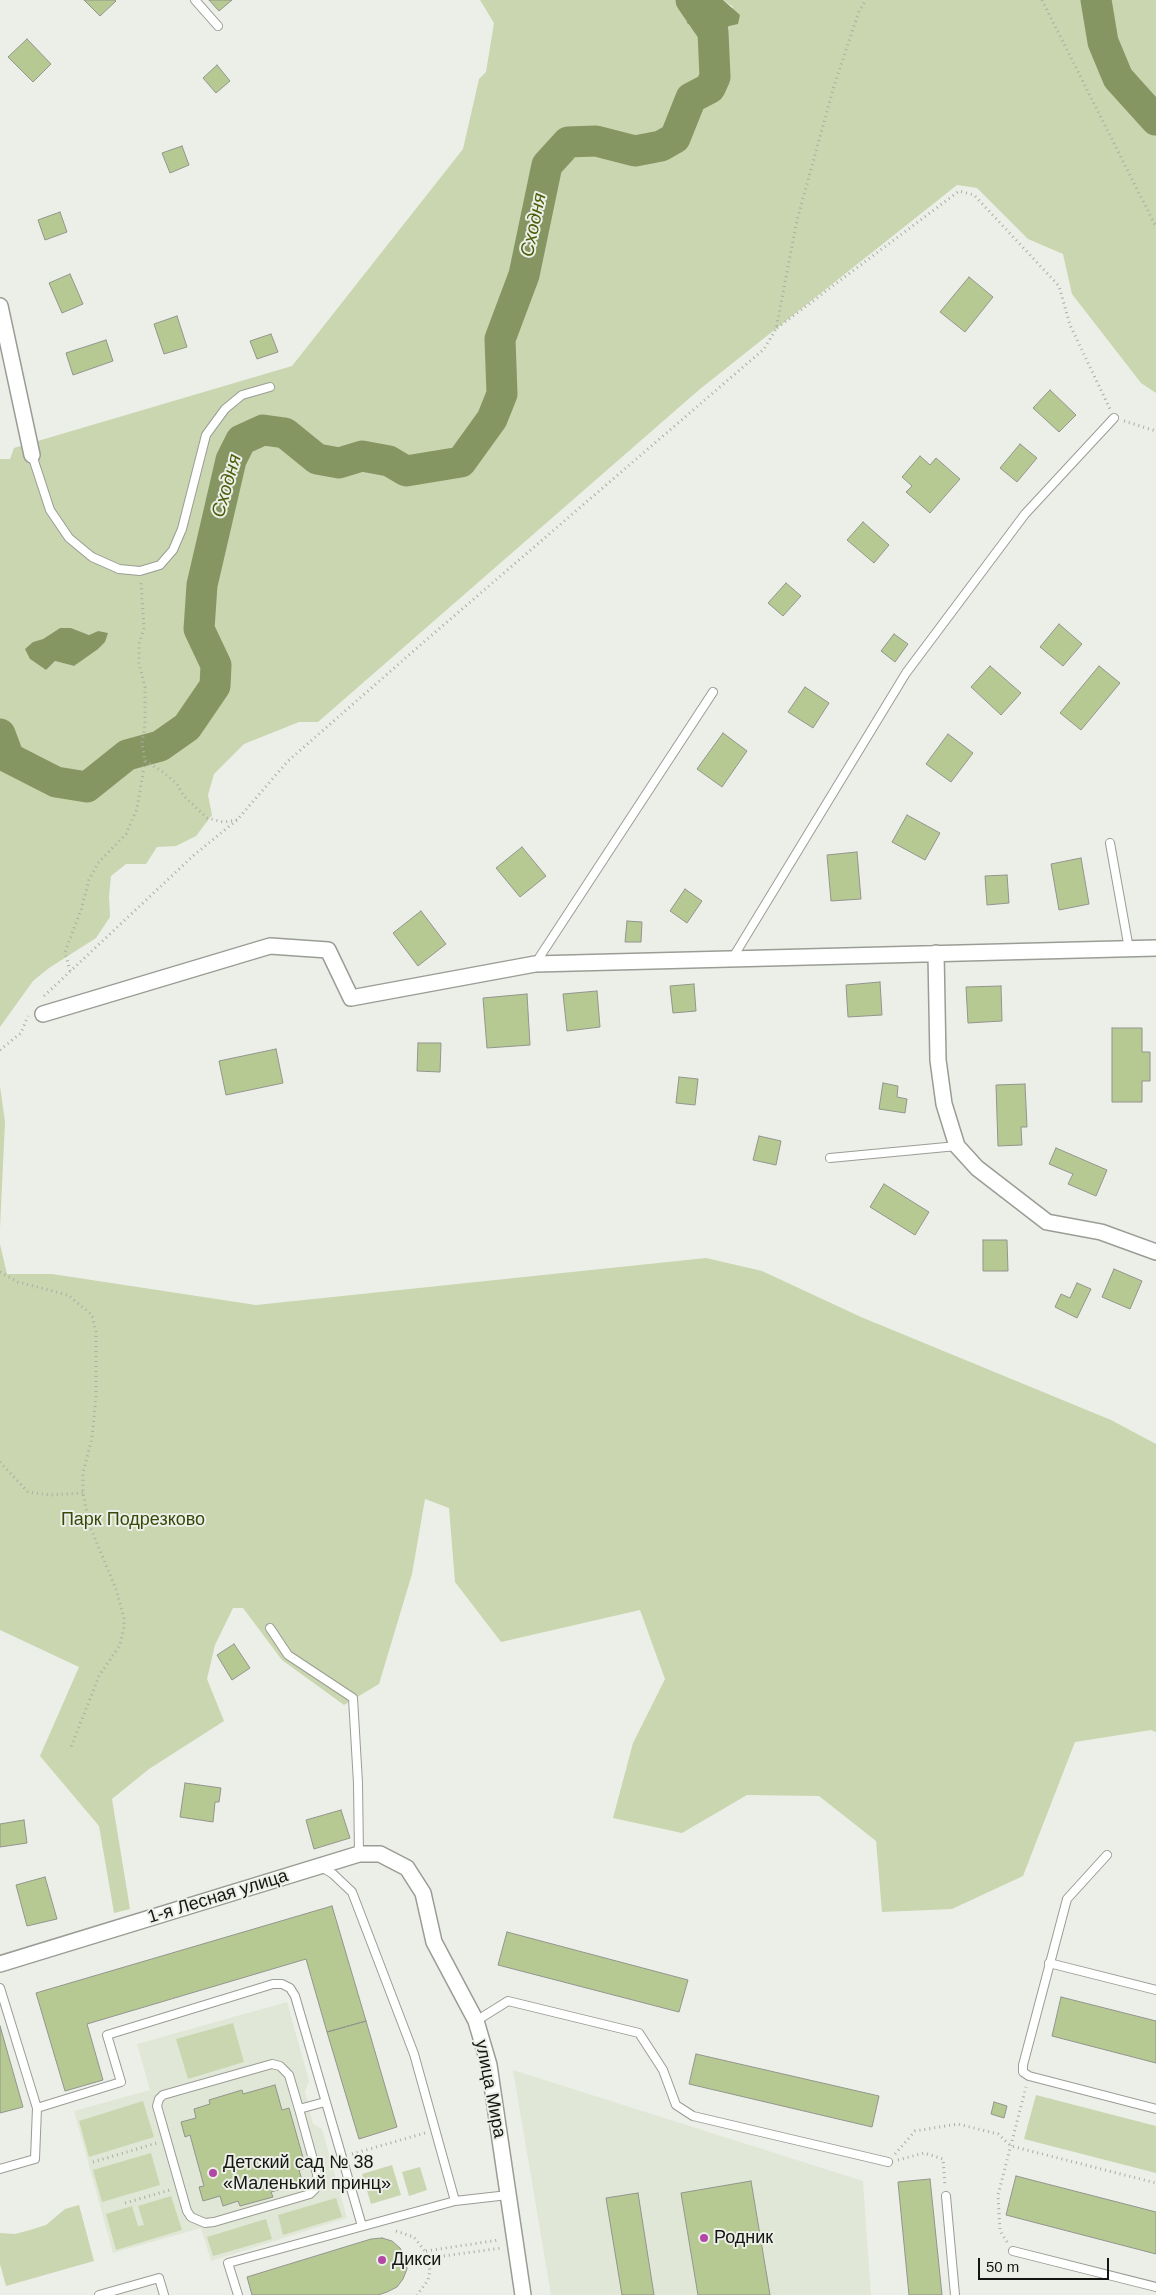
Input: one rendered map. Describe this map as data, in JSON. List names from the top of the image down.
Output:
{
  "streets": {
    "street": ["1-я Лесная улица", "улица Мира"]
  },
  "crossings": [
    ["1-я Лесная улица", "улица Мира"]
  ],
  "water": ["Сходня"],
  "parks": ["Парк Подрезково"],
  "places": ["Детский сад № 38 «Маленький принц»", "Родник", "Дикси"],
  "scale_bar": "50 m"
}
